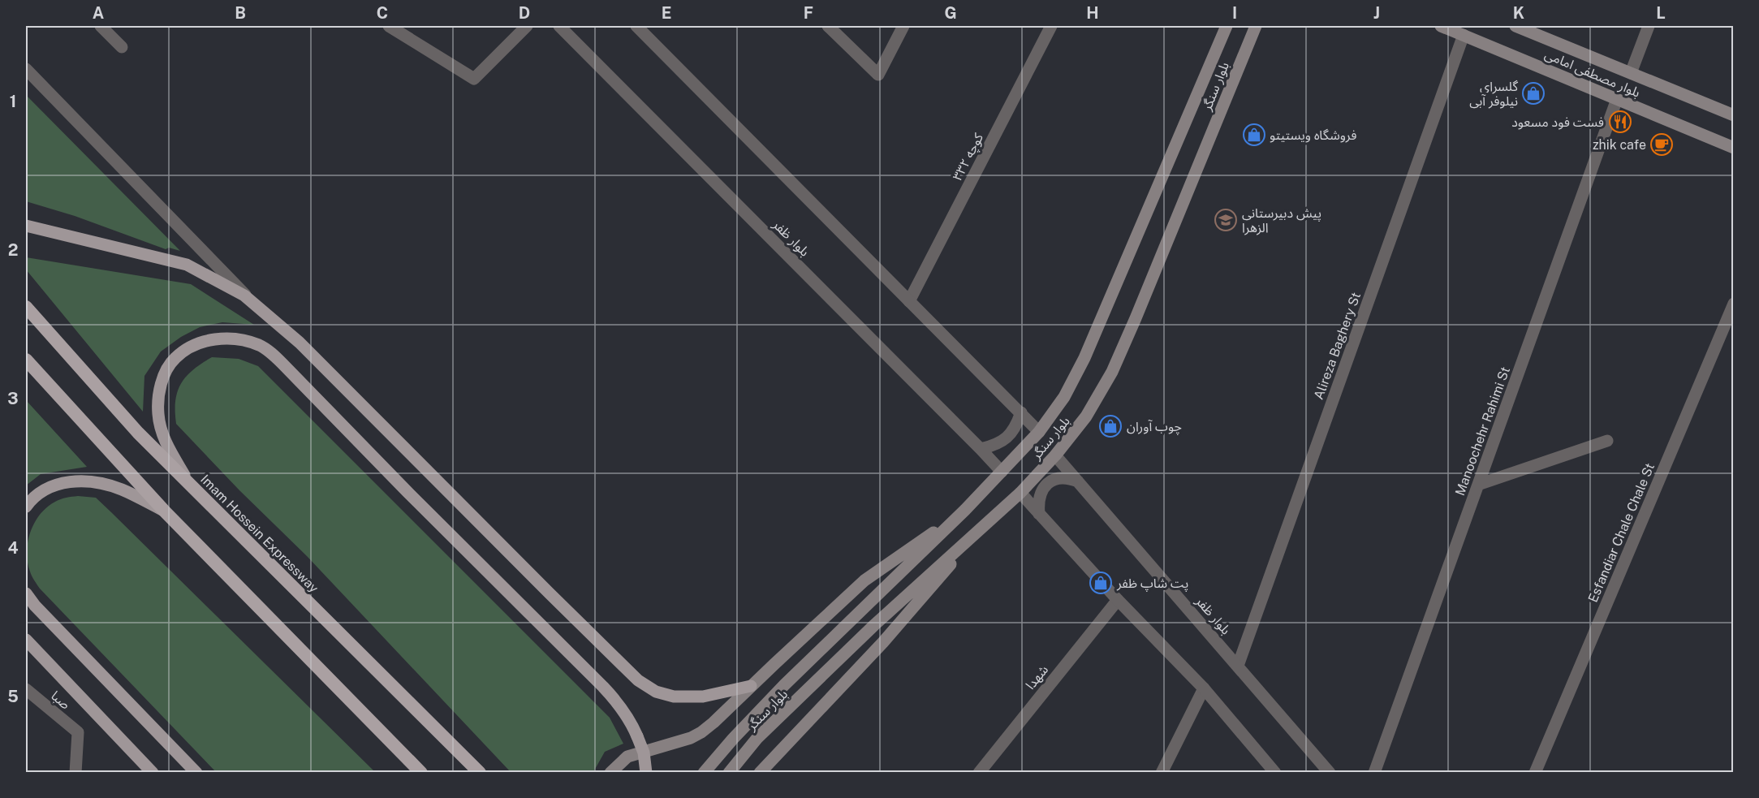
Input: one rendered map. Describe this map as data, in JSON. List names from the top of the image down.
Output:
{
  "streets": {
    "highway": ["Imam Hossein Expressway"],
    "main road": ["بلوار مصطفی امامی", "بلوار سنگر"],
    "street": [
      "کوچه ۳۳۲",
      "بلوار ظفر",
      "Alireza Baghery St",
      "Manoochehr Rahimi St",
      "Esfandiar Chale Chale St",
      "شهدا",
      "صبا"
    ]
  },
  "crossings": [
    ["بلوار مصطفی امامی", "Alireza Baghery St"],
    ["بلوار مصطفی امامی", "Manoochehr Rahimi St"],
    ["بلوار سنگر", "بلوار ظفر"],
    ["بلوار ظفر", "Alireza Baghery St"]
  ],
  "places": {
    "shop": [
      "گلسرای نیلوفر آبی",
      "فروشگاه ویستیتو",
      "چوب آوران",
      "پت شاپ ظفر"
    ],
    "restaurant": ["فست فود مسعود"],
    "cafe": ["zhik cafe"],
    "school or university": ["پیش دبیرستانی الزهرا"]
  },
  "grid": {
    "columns": [
      "A",
      "B",
      "C",
      "D",
      "E",
      "F",
      "G",
      "H",
      "I",
      "J",
      "K",
      "L"
    ],
    "rows": [
      "1",
      "2",
      "3",
      "4",
      "5"
    ]
  }
}
